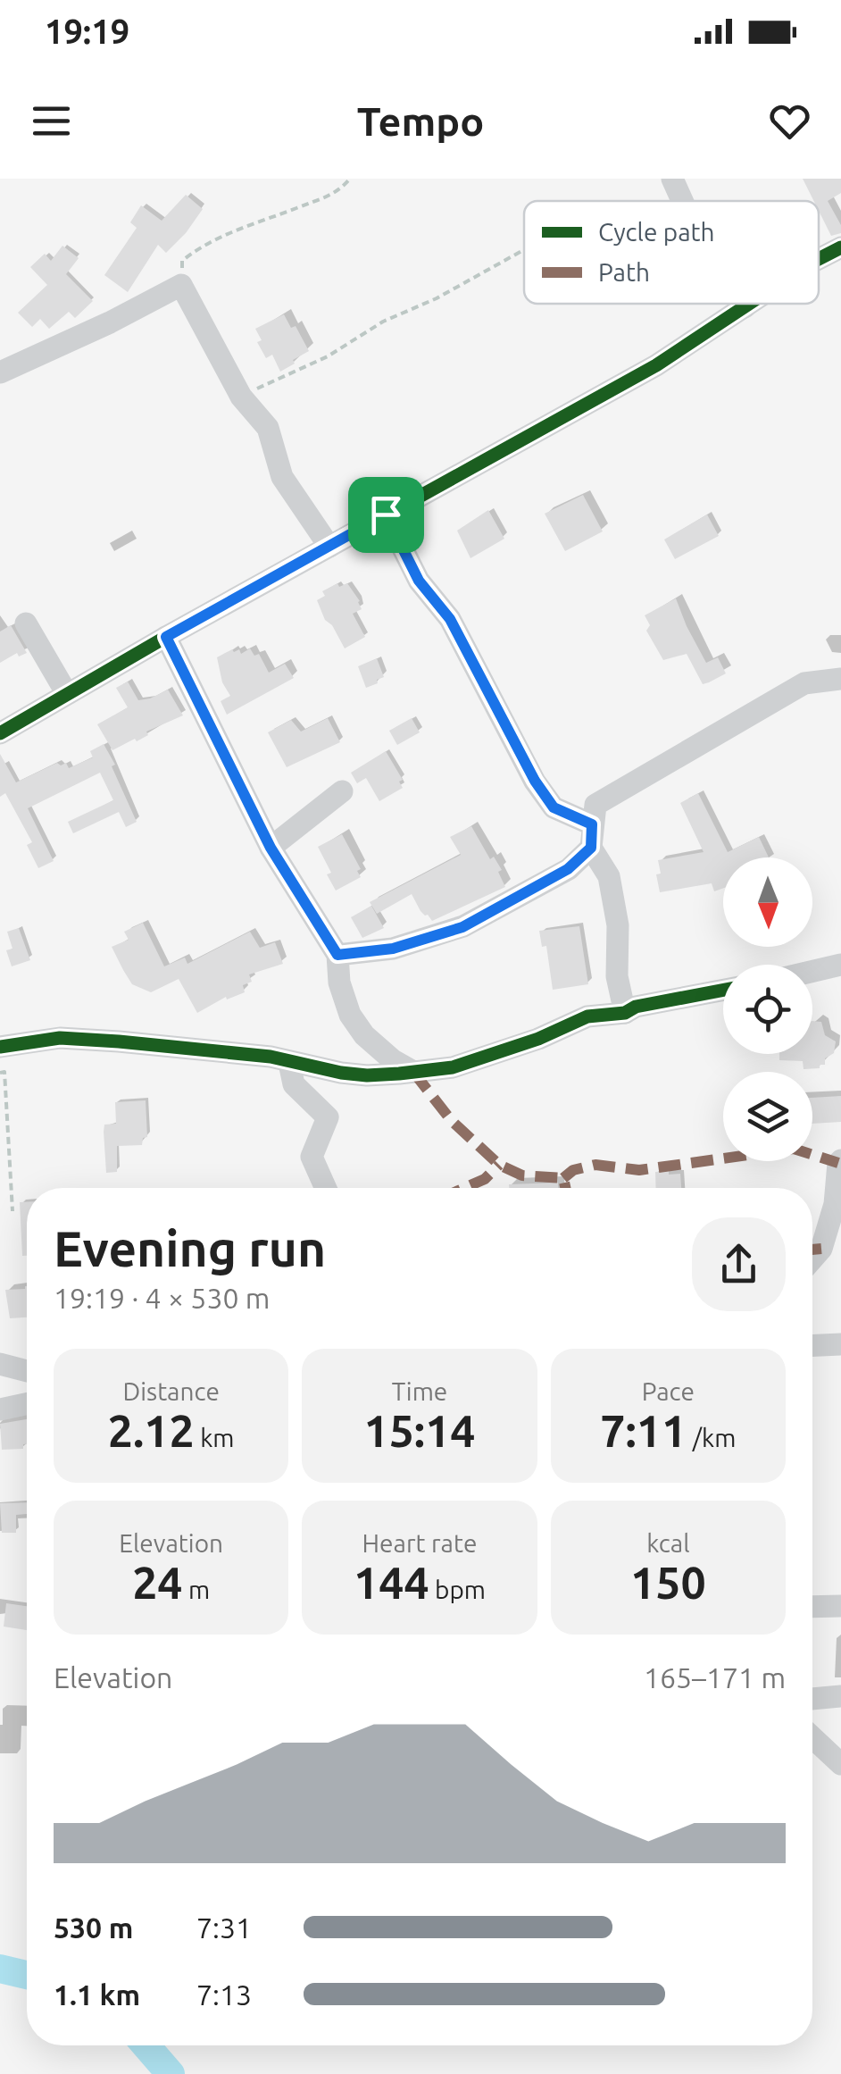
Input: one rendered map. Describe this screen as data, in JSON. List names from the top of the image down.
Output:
{
  "legend": ["Cycle path", "Path"],
  "north": "bottom",
  "page": {
    "status": "19:19",
    "header": "Tempo",
    "heading": ["Evening run", "19:19 · 4 × 530 m"],
    "stats": [
      ["Distance", "2.12 km"],
      ["Time", "15:14"],
      ["Pace", "7:11 /km"],
      ["Elevation", "24 m"],
      ["Heart rate", "144 bpm"],
      ["kcal", "150"]
    ],
    "chart": ["Elevation", "165–171 m"],
    "list": [
      {
        "name": "530 m",
        "note": "7:31"
      },
      {
        "name": "1.1 km",
        "note": "7:13"
      }
    ]
  }
}
